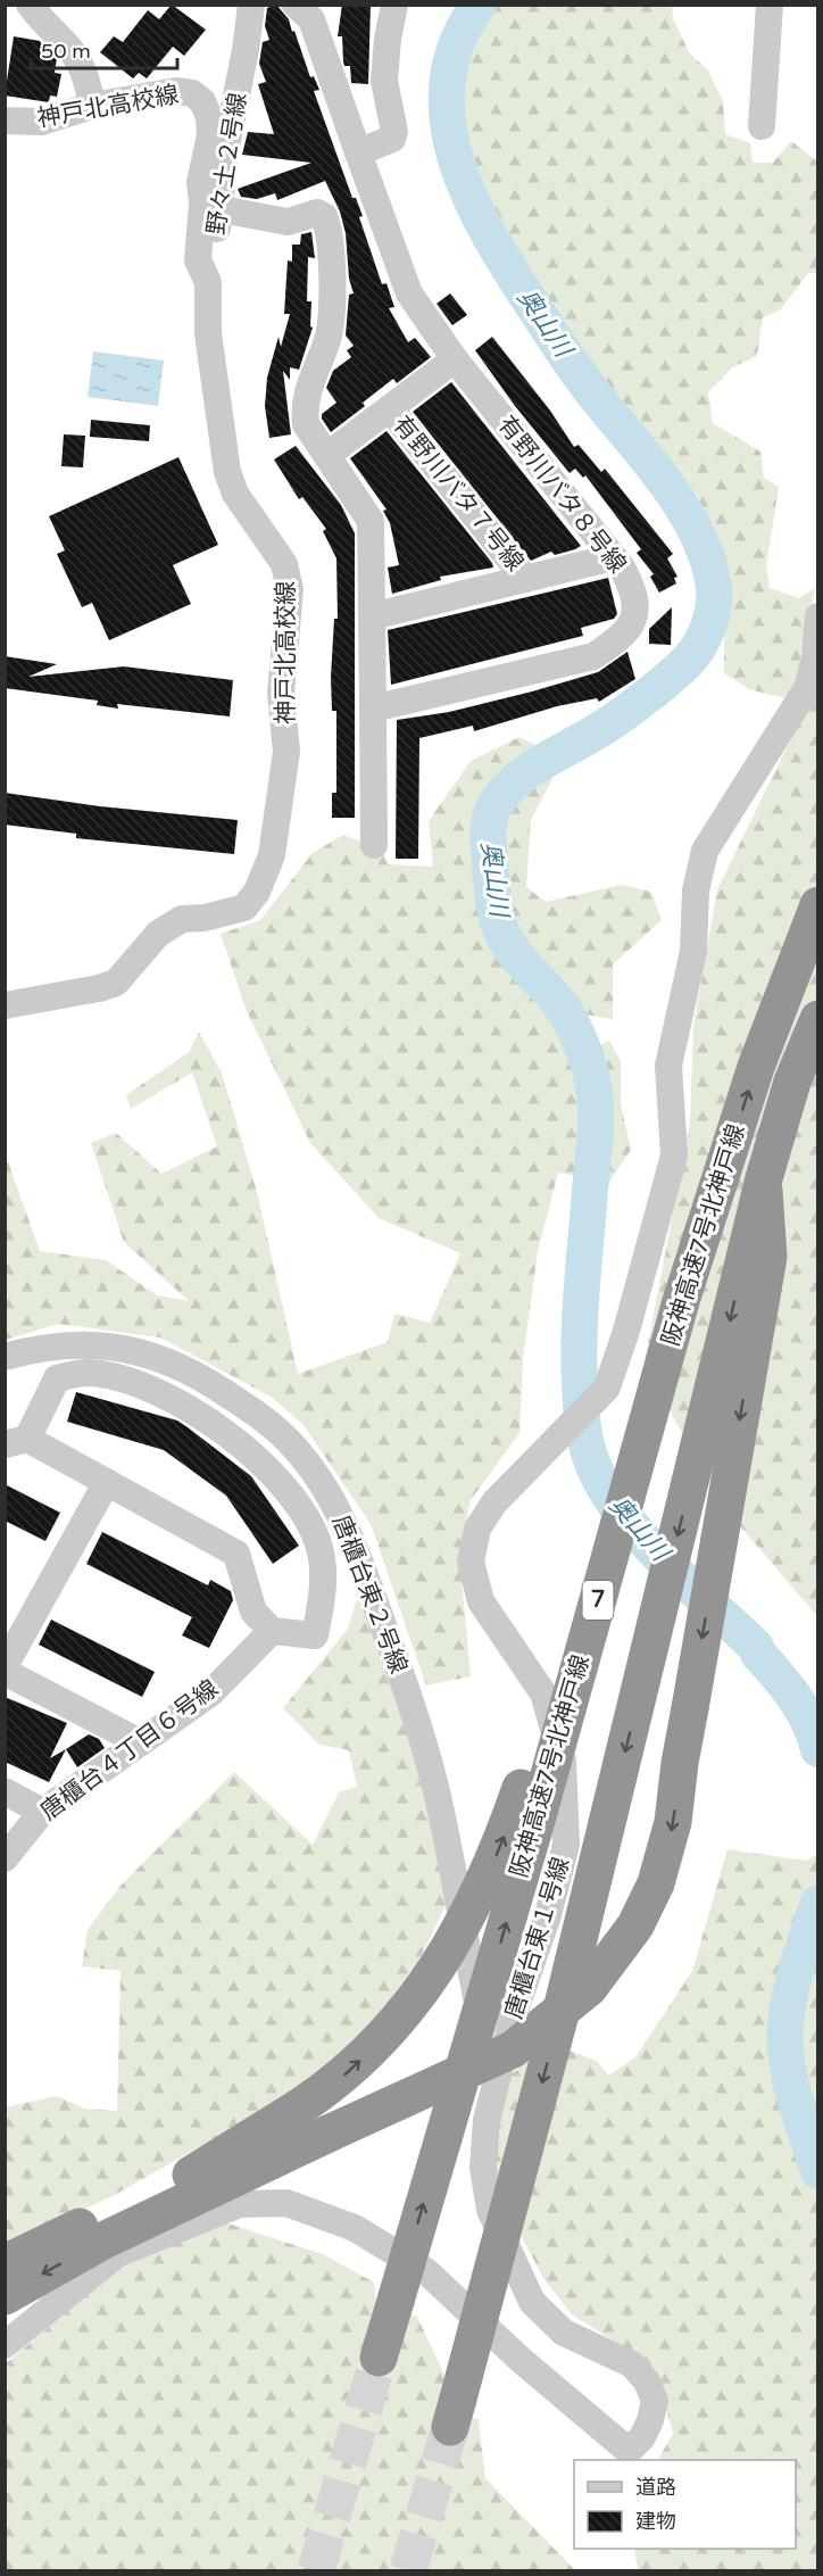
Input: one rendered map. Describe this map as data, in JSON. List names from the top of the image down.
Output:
{
  "streets": {
    "highway": ["阪神高速7号北神戸線", "7"],
    "street": [
      "神戸北高校線",
      "野々土２号線",
      "有野川バタ７号線",
      "有野川バタ８号線",
      "唐櫃台東２号線",
      "唐櫃台４丁目６号線",
      "唐櫃台東１号線"
    ]
  },
  "crossings": [
    ["神戸北高校線", "野々土２号線"],
    ["唐櫃台東２号線", "唐櫃台東１号線"]
  ],
  "water": ["奥山川"],
  "legend": ["道路", "建物"],
  "scale_bar": "50 m"
}
